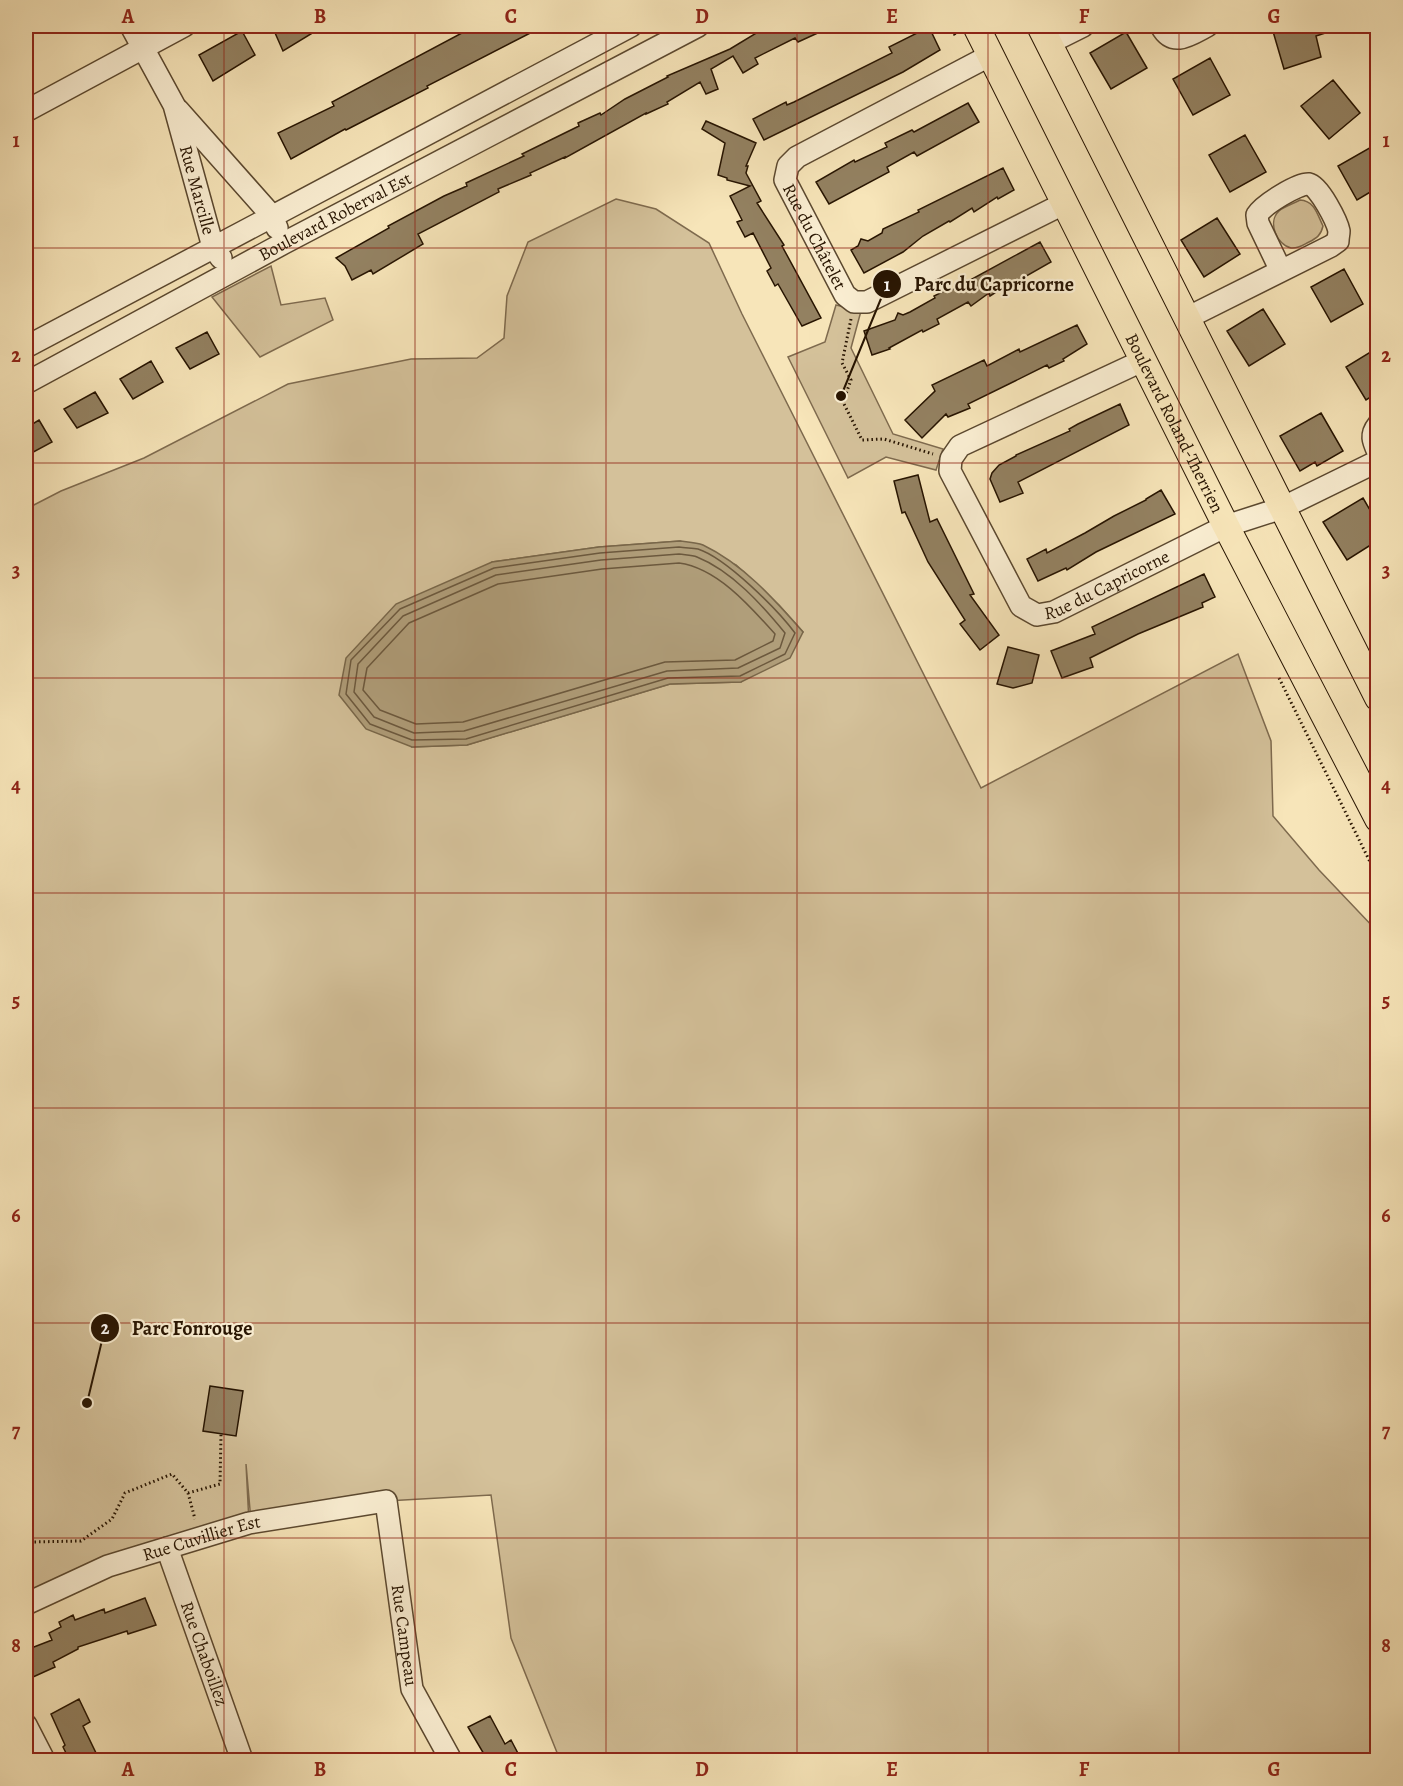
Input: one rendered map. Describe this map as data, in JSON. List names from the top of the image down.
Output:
{
  "streets": {
    "main road": ["Boulevard Roland-Therrien"],
    "street": [
      "Rue Marcille",
      "Boulevard Roberval Est",
      "Rue du Châtelet",
      "Rue du Capricorne",
      "Rue Cuvillier Est",
      "Rue Campeau",
      "Rue Chaboillez"
    ]
  },
  "crossings": [
    ["Rue Marcille", "Boulevard Roberval Est"],
    ["Rue du Châtelet", "Boulevard Roland-Therrien"],
    ["Boulevard Roland-Therrien", "Rue du Capricorne"],
    ["Rue Cuvillier Est", "Rue Campeau"],
    ["Rue Cuvillier Est", "Rue Chaboillez"]
  ],
  "places": ["Parc du Capricorne", "Parc Fonrouge"],
  "grid": {
    "columns": [
      "A",
      "B",
      "C",
      "D",
      "E",
      "F",
      "G"
    ],
    "rows": [
      "1",
      "2",
      "3",
      "4",
      "5",
      "6",
      "7",
      "8"
    ]
  }
}
